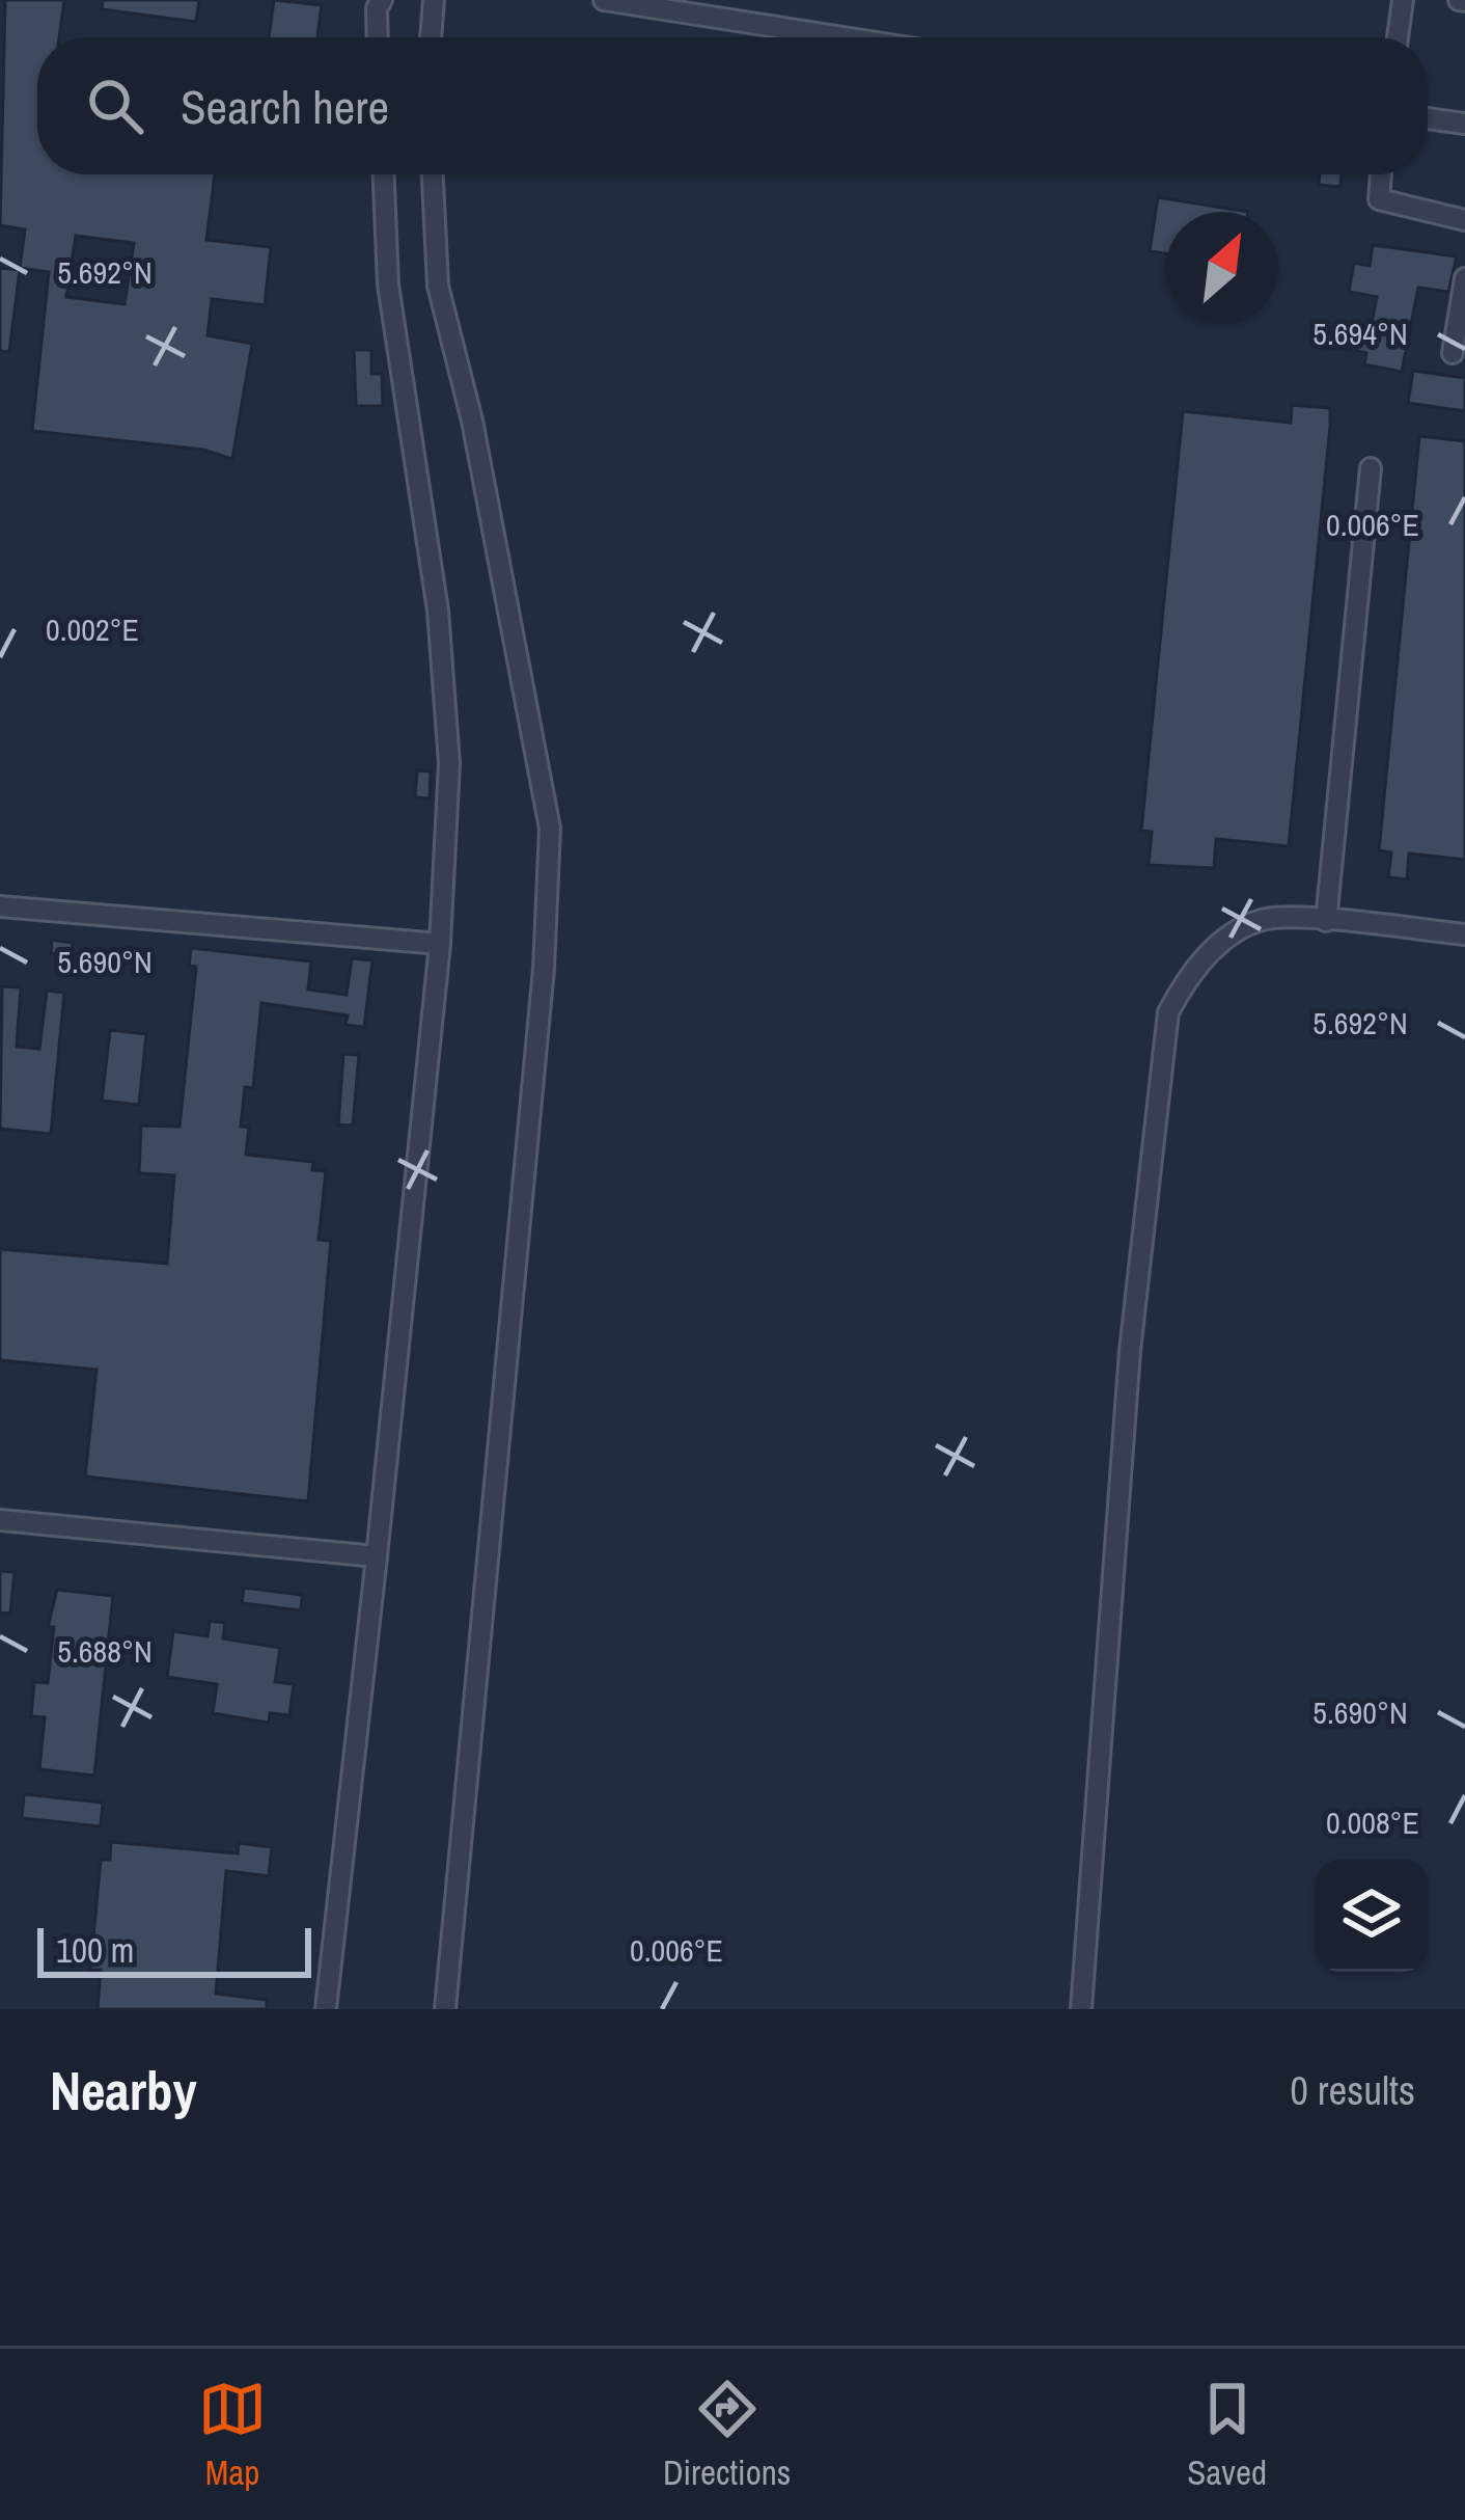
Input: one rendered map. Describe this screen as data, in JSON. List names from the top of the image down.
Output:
{
  "scale_bar": "100 m",
  "north": "top right",
  "page": {
    "search": "Search here",
    "scale": "100 m",
    "heading": ["Nearby", "0 results"],
    "nav": ["Map", "Directions", "Saved"]
  },
  "coordinates": [
    "5.692°N",
    "5.694°N",
    "0.006°E",
    "0.002°E",
    "5.690°N",
    "5.688°N",
    "0.008°E"
  ]
}
